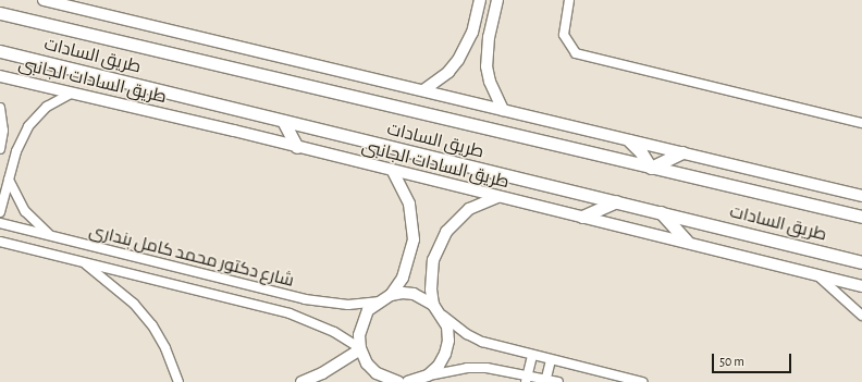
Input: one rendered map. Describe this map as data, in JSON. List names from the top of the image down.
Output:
{
  "streets": {
    "main road": ["طريق السادات"],
    "street": ["طريق السادات الجانبى", "شارع دكتور محمد كامل بندارى"]
  },
  "scale_bar": "50 m"
}
